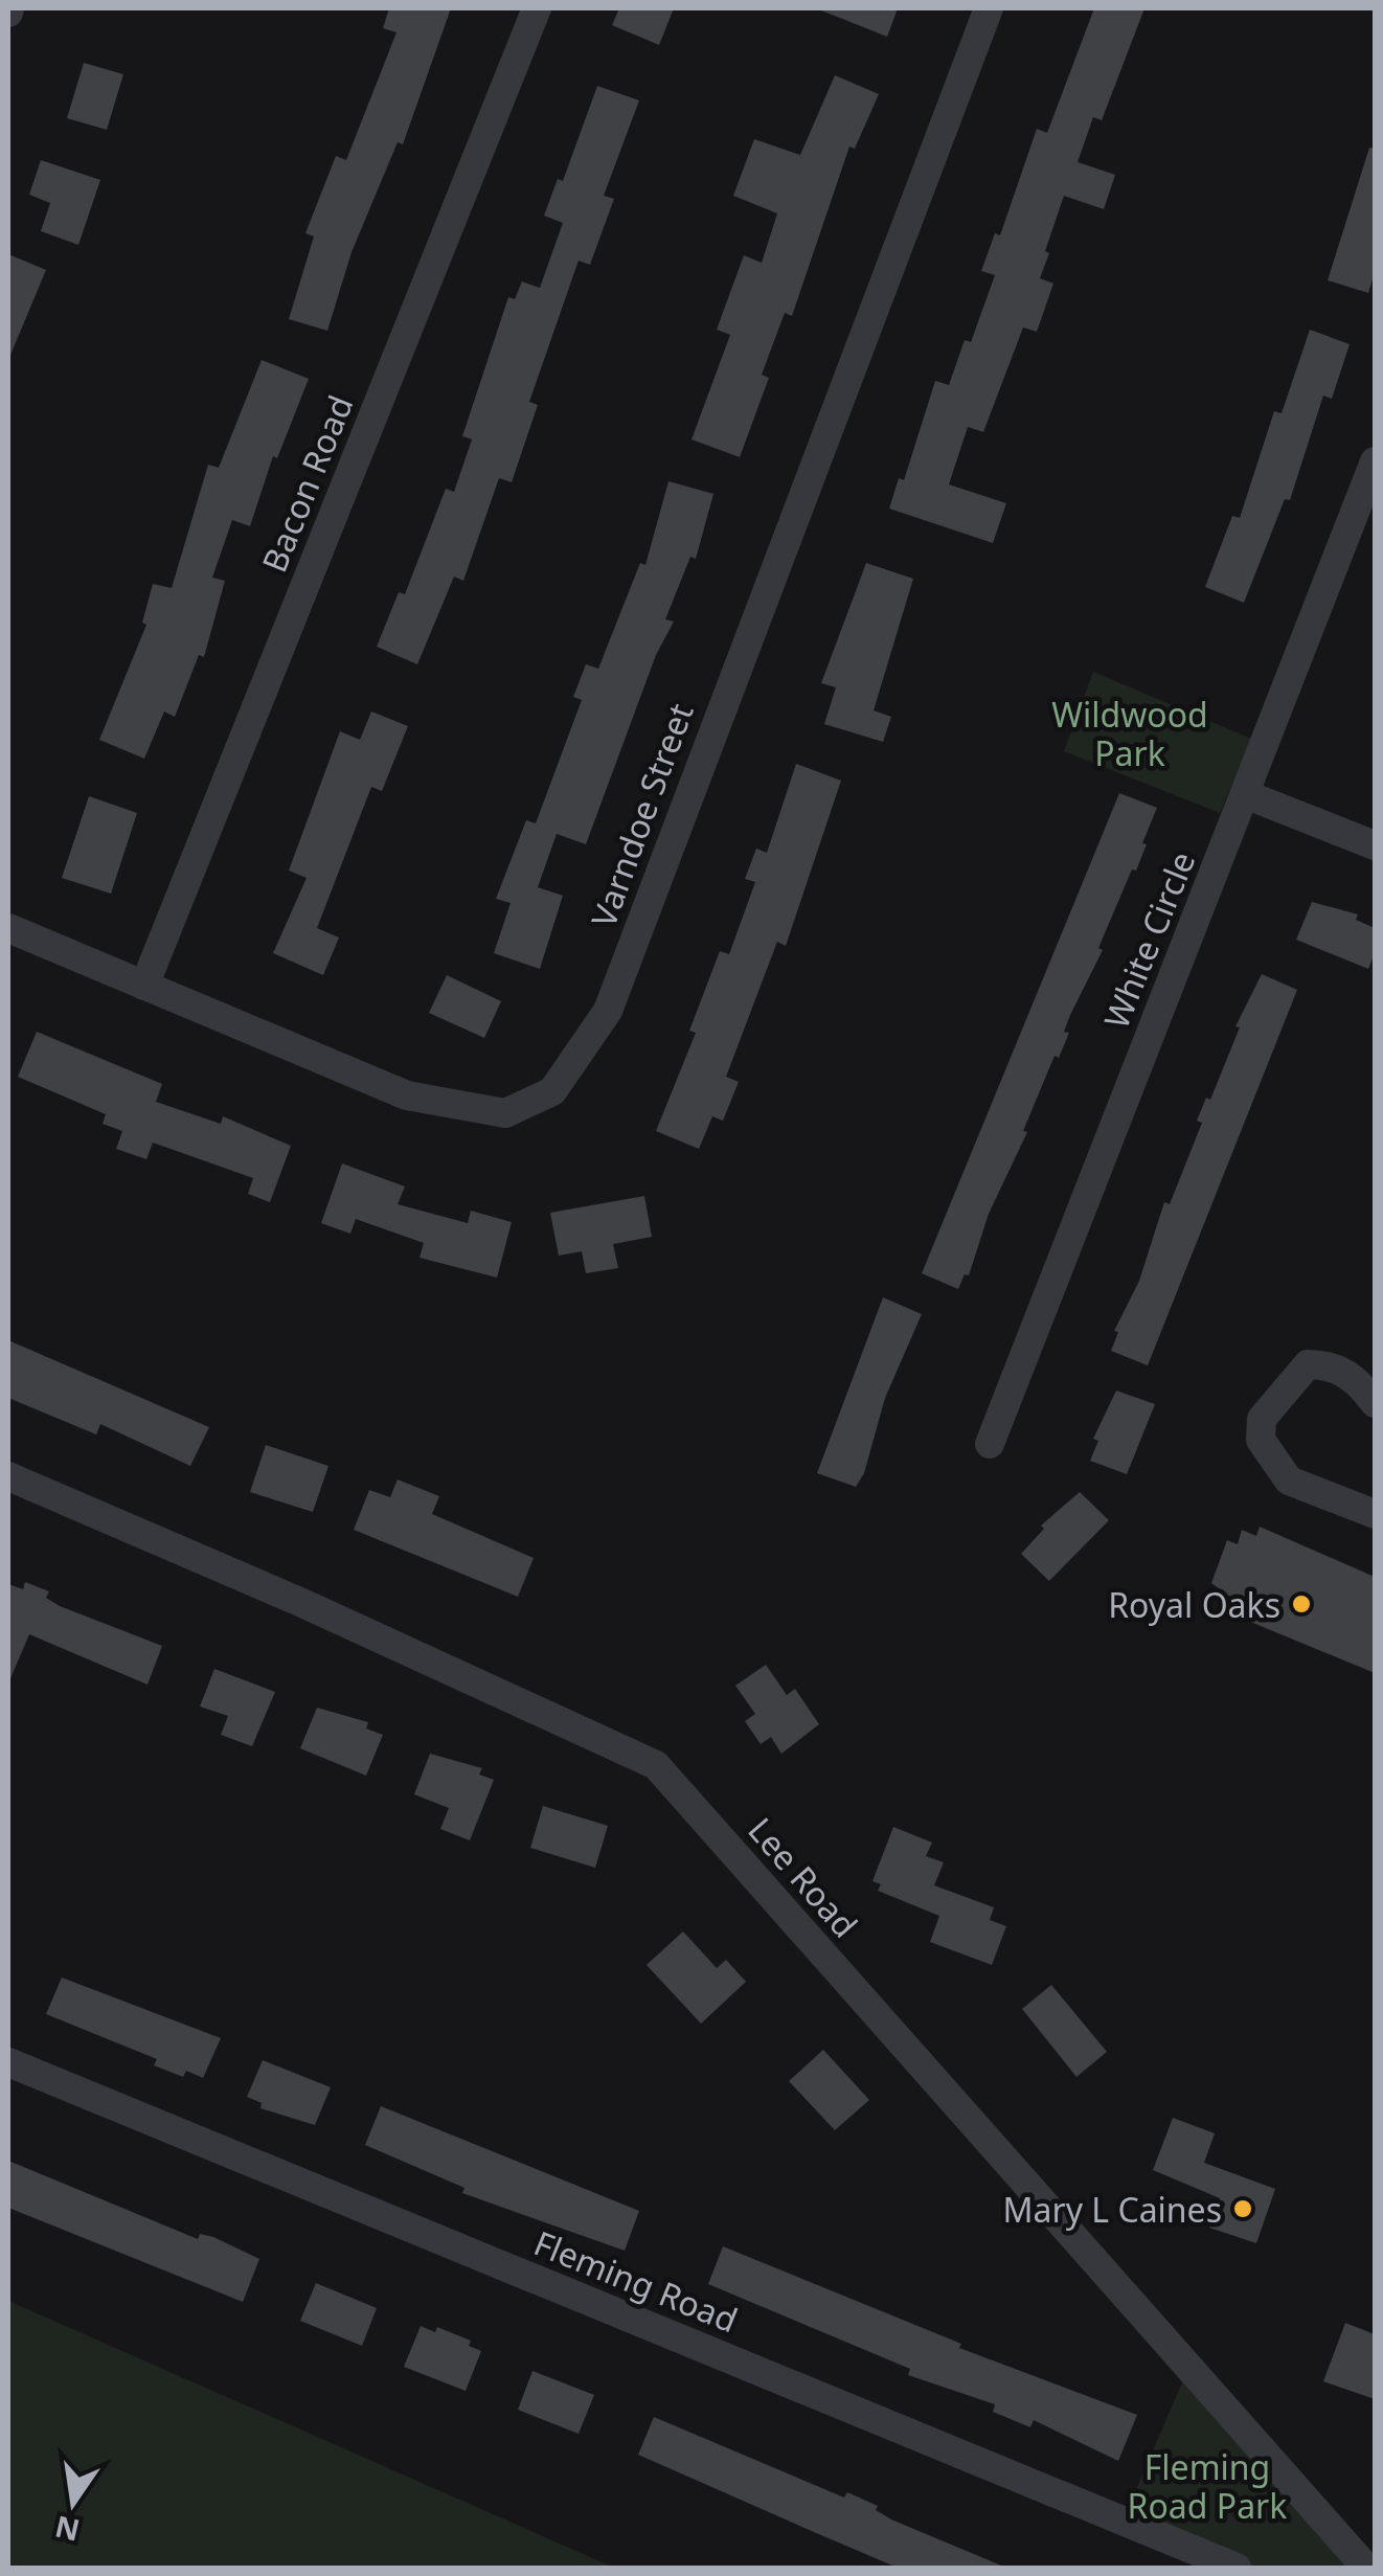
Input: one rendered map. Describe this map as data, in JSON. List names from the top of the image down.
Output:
{
  "streets": {
    "street": [
      "Bacon Road",
      "Varndoe Street",
      "White Circle",
      "Lee Road",
      "Fleming Road"
    ]
  },
  "crossings": [
    ["Bacon Road", "Varndoe Street"]
  ],
  "parks": ["Wildwood Park", "Fleming Road Park"],
  "places": ["Royal Oaks", "Mary L Caines"],
  "north": "bottom"
}
